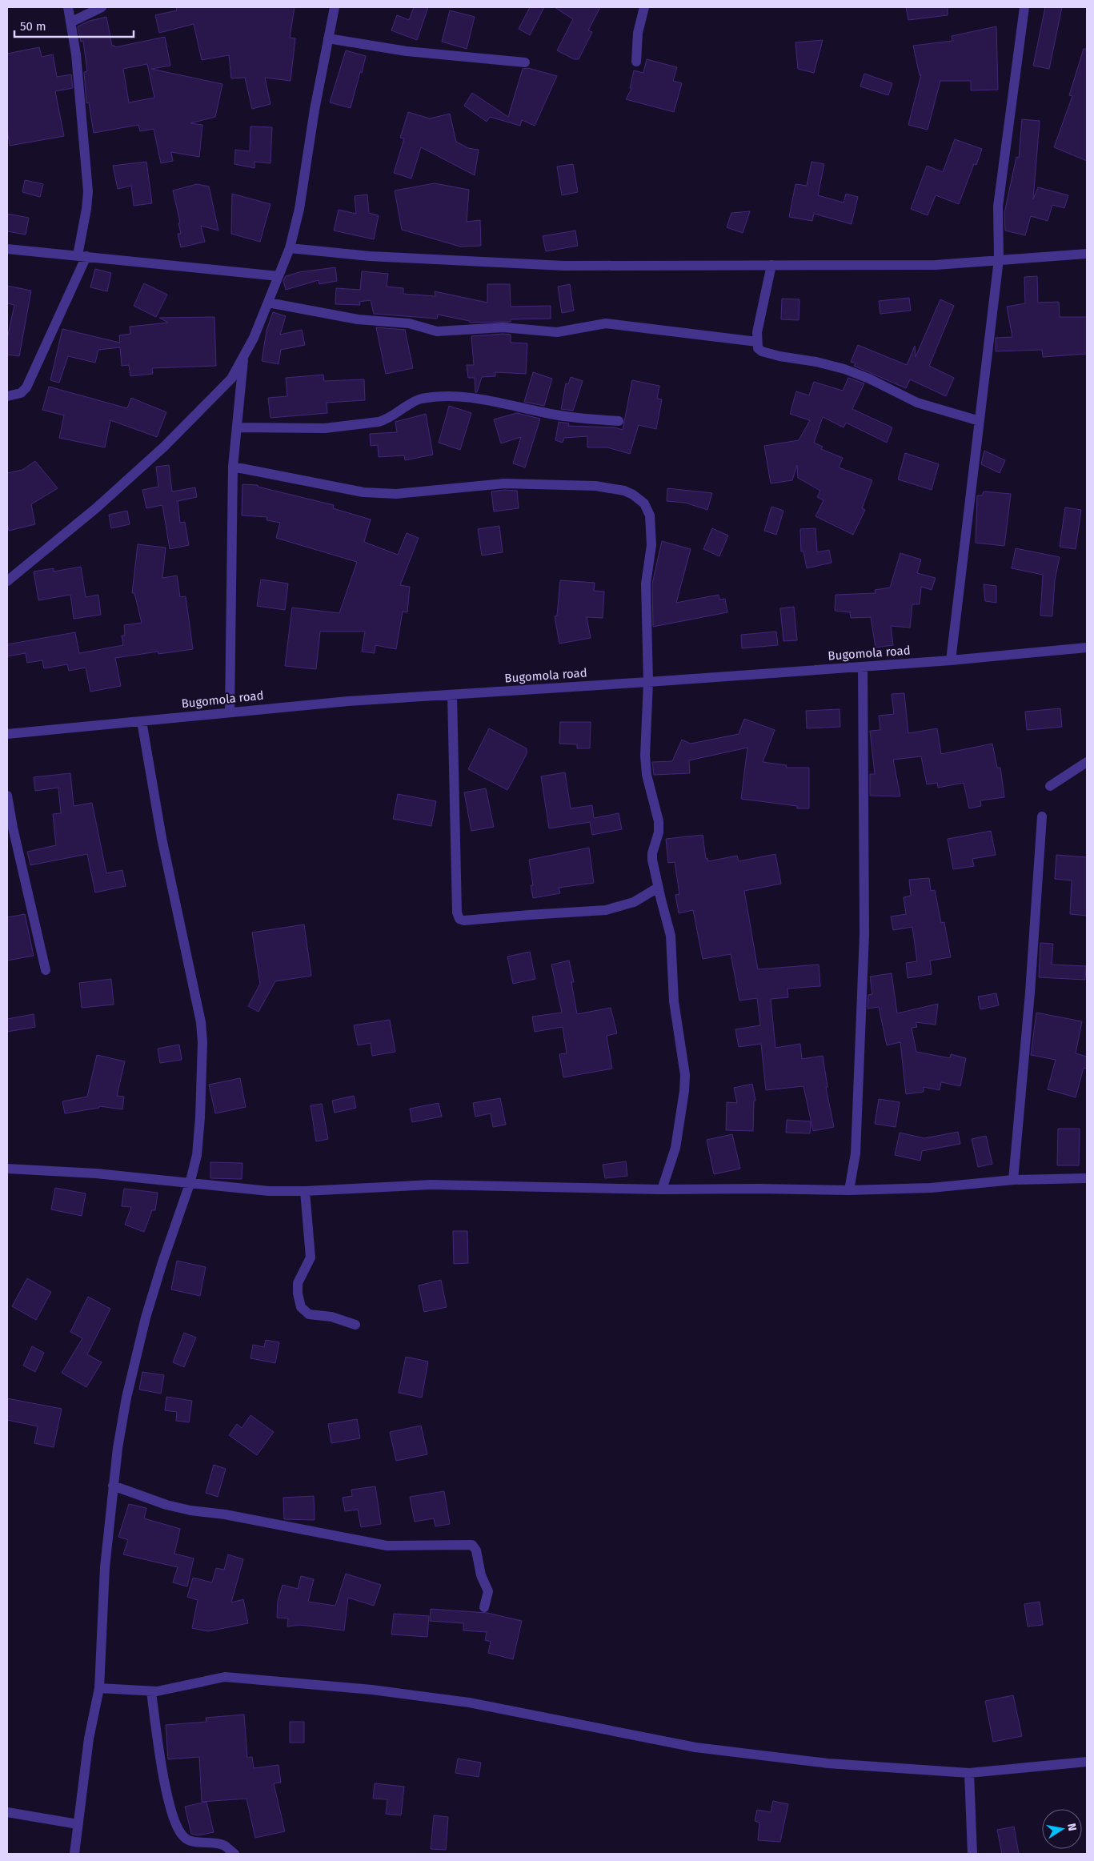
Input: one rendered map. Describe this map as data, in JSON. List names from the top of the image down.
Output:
{
  "streets": {
    "street": ["Bugomola road"]
  },
  "scale_bar": "50 m",
  "north": "right"
}
